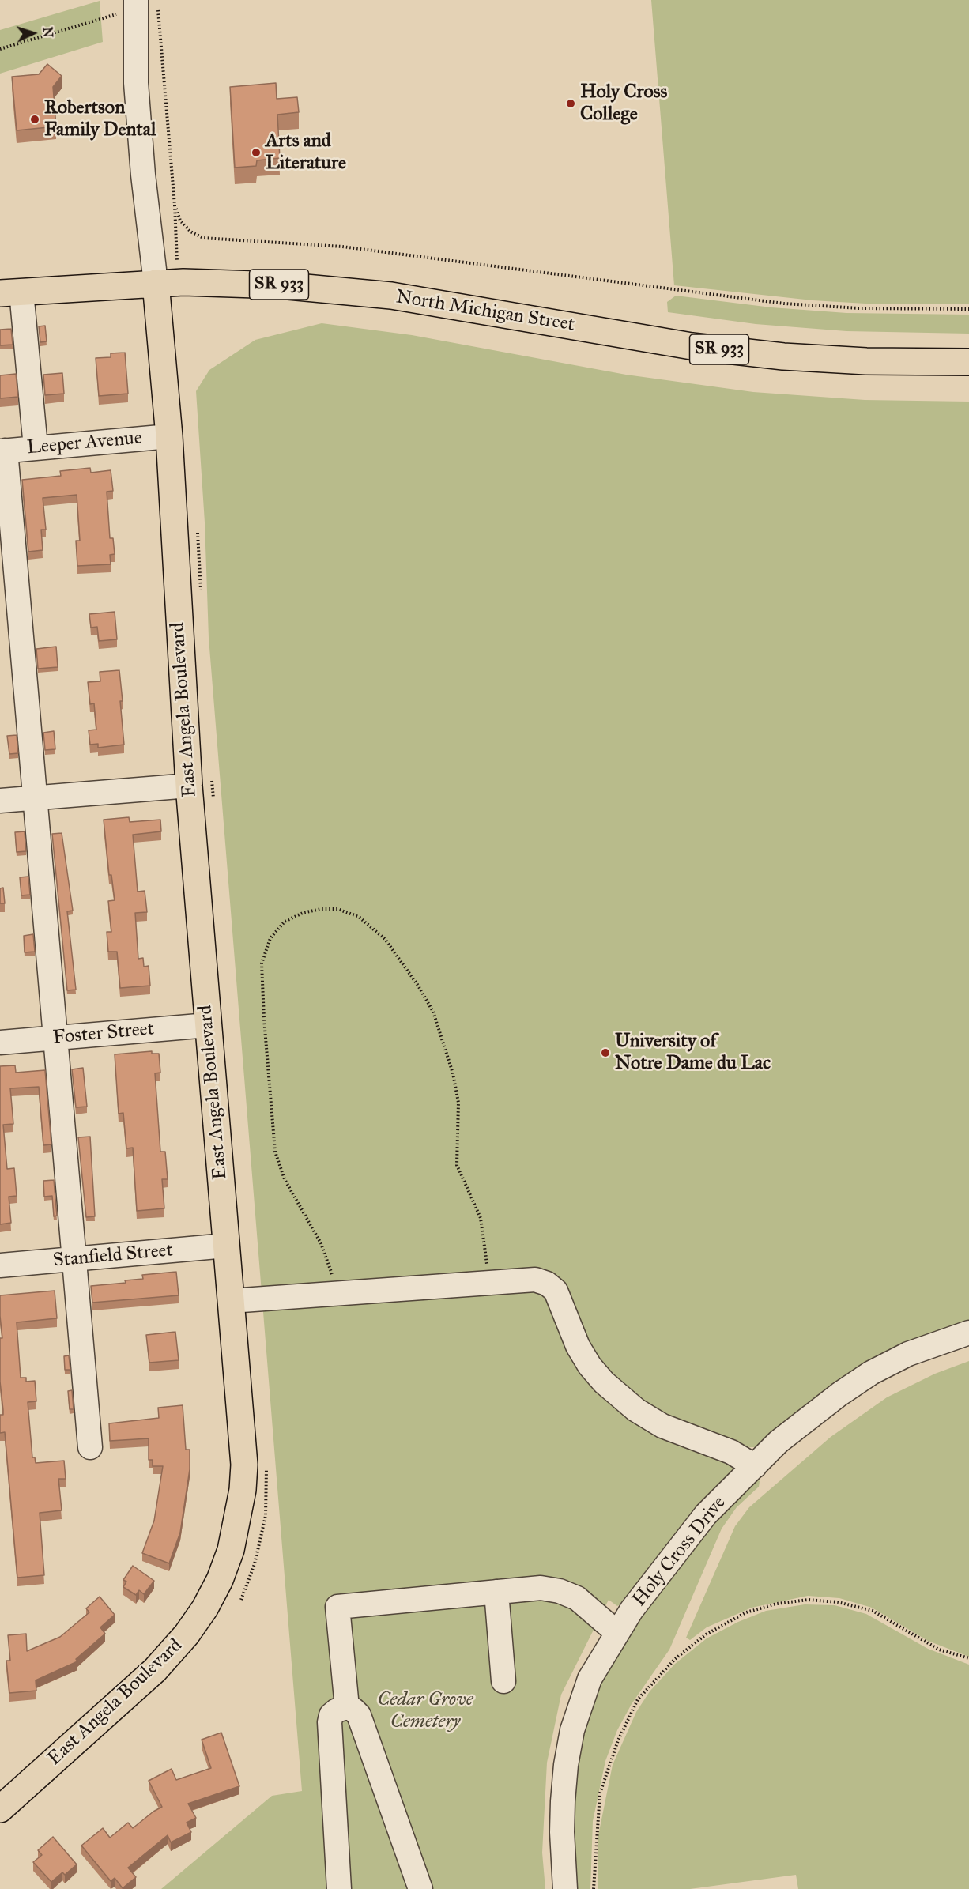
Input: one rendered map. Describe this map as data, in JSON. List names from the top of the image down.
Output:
{
  "streets": {
    "main road": ["SR 933", "North Michigan Street", "East Angela Boulevard"],
    "street": [
      "Leeper Avenue",
      "Foster Street",
      "Stanfield Street",
      "Holy Cross Drive"
    ]
  },
  "crossings": [
    ["North Michigan Street", "East Angela Boulevard"],
    ["Leeper Avenue", "East Angela Boulevard"],
    ["East Angela Boulevard", "Foster Street"],
    ["East Angela Boulevard", "Stanfield Street"]
  ],
  "parks": ["Cedar Grove Cemetery"],
  "places": [
    "Holy Cross College",
    "Robertson Family Dental",
    "Arts and Literature",
    "University of Notre Dame du Lac"
  ],
  "north": "right"
}
